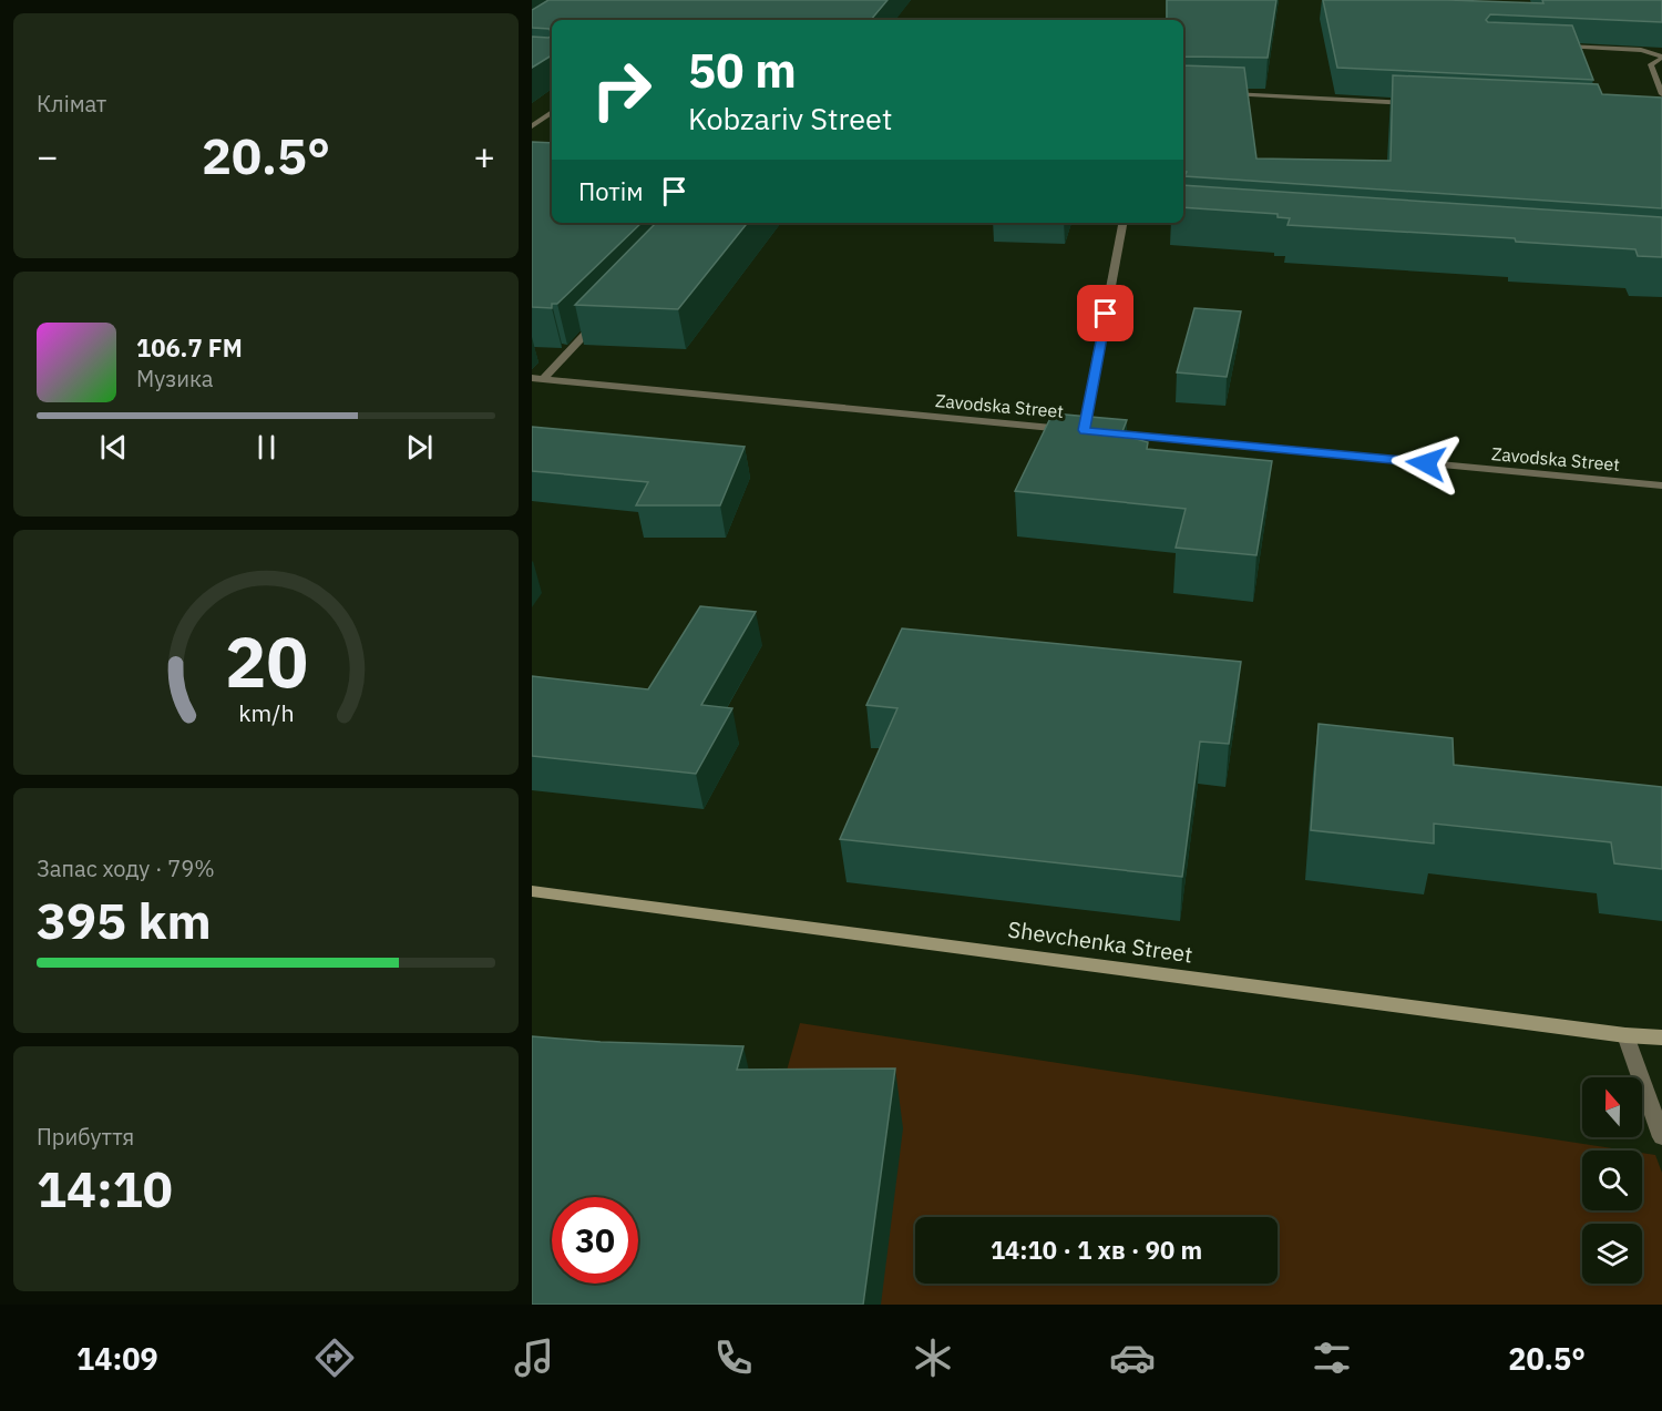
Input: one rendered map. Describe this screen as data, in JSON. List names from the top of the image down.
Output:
{
  "streets": {
    "street": ["Zavodska Street", "Shevchenka Street"]
  },
  "north": "top",
  "page": {
    "tile": [
      "Клімат",
      ["Запас ходу · 79%", "395 km"],
      ["Прибуття", "14:10"]
    ],
    "turn": ["50 m", "Kobzariv Street"],
    "heat": ["−", "20.5°", "+"],
    "then": "Потім",
    "song": ["106.7 FM", "Музика"],
    "limit": "30",
    "trip": "14:10 · 1 хв · 90 m",
    "tabs": ["14:09", "20.5°"],
    "gauge": ["20", "km/h"]
  }
}
